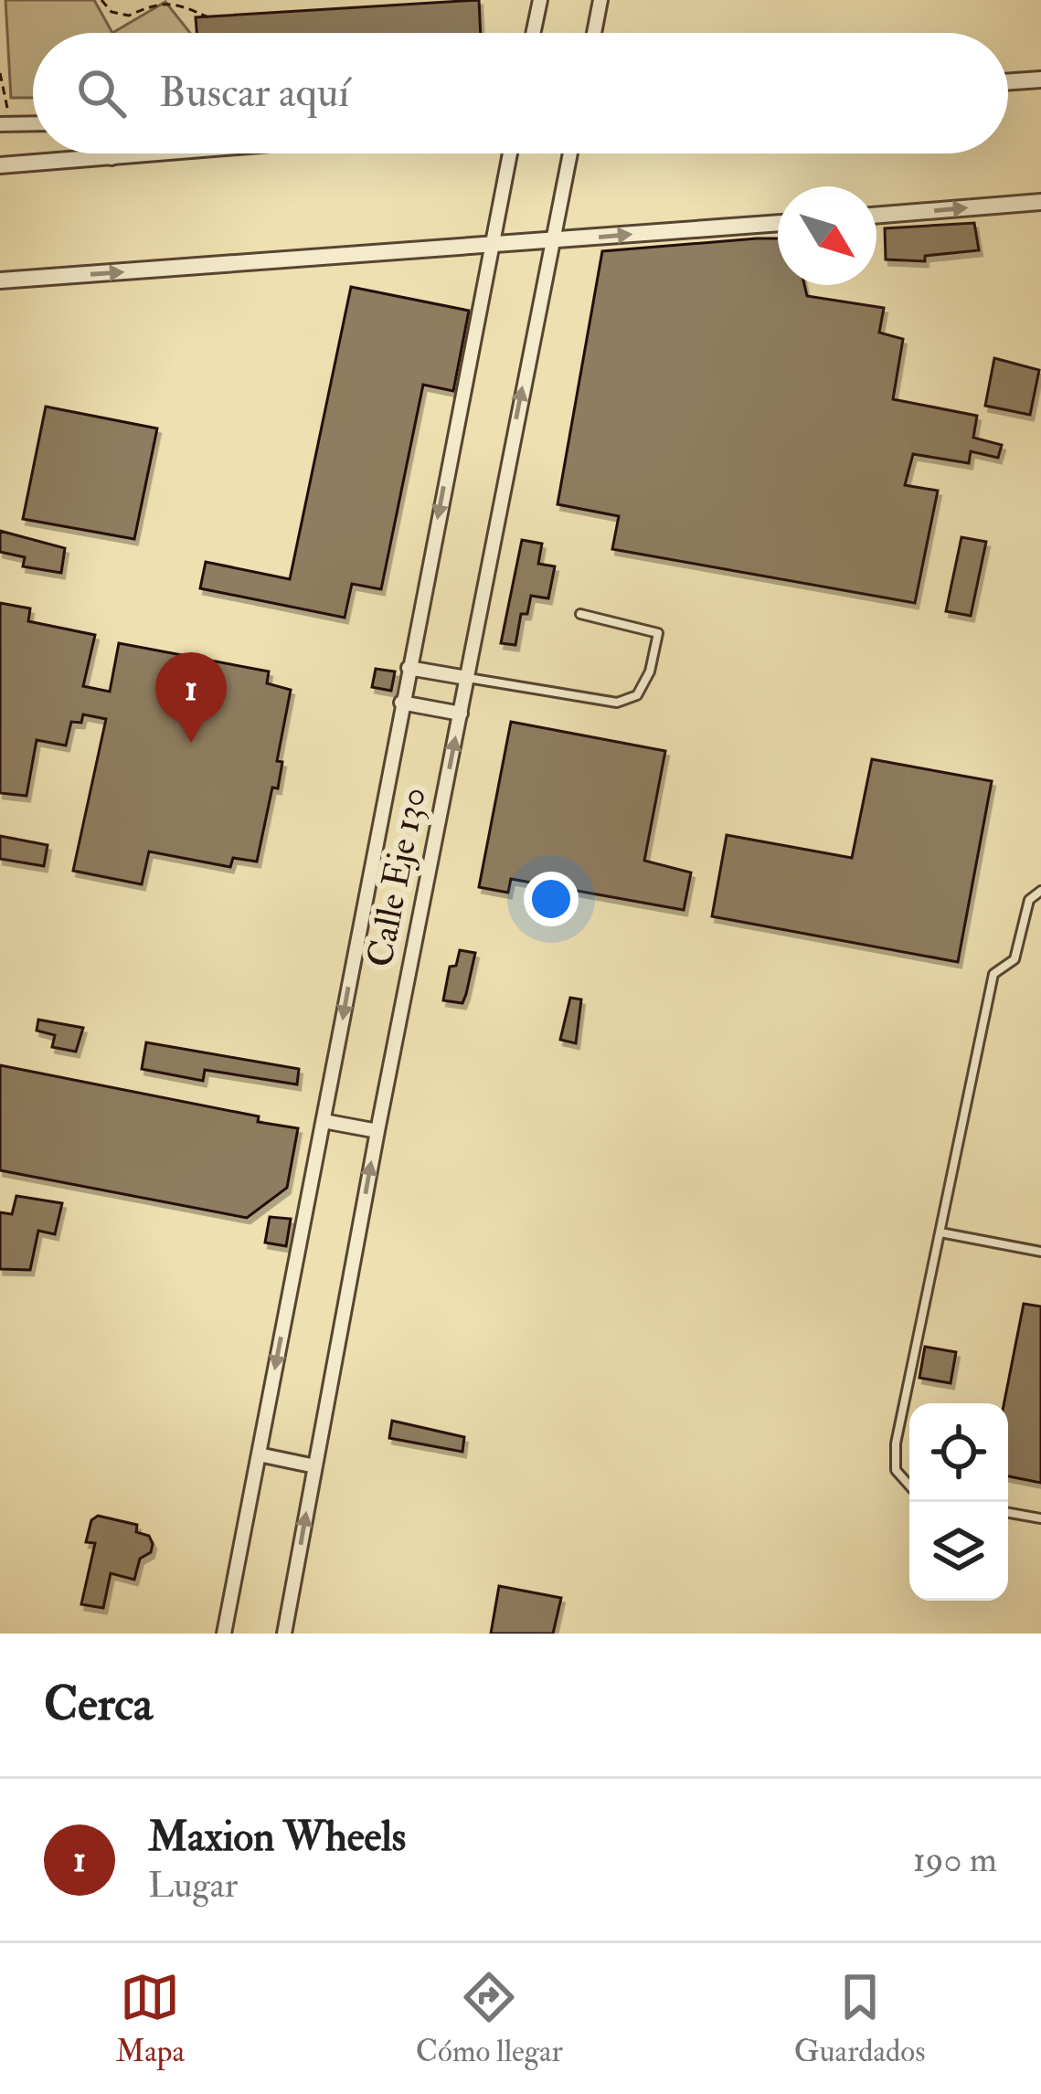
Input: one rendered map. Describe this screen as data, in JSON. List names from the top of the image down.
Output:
{
  "streets": {
    "street": ["Calle Eje 130"]
  },
  "north": "bottom right",
  "page": {
    "search": "Buscar aquí",
    "pins": "1",
    "heading": "Cerca",
    "list": [
      {
        "mark": "1",
        "name": "Maxion Wheels",
        "note": "Lugar",
        "value": "190 m"
      }
    ],
    "nav": ["Mapa", "Cómo llegar", "Guardados"]
  }
}
